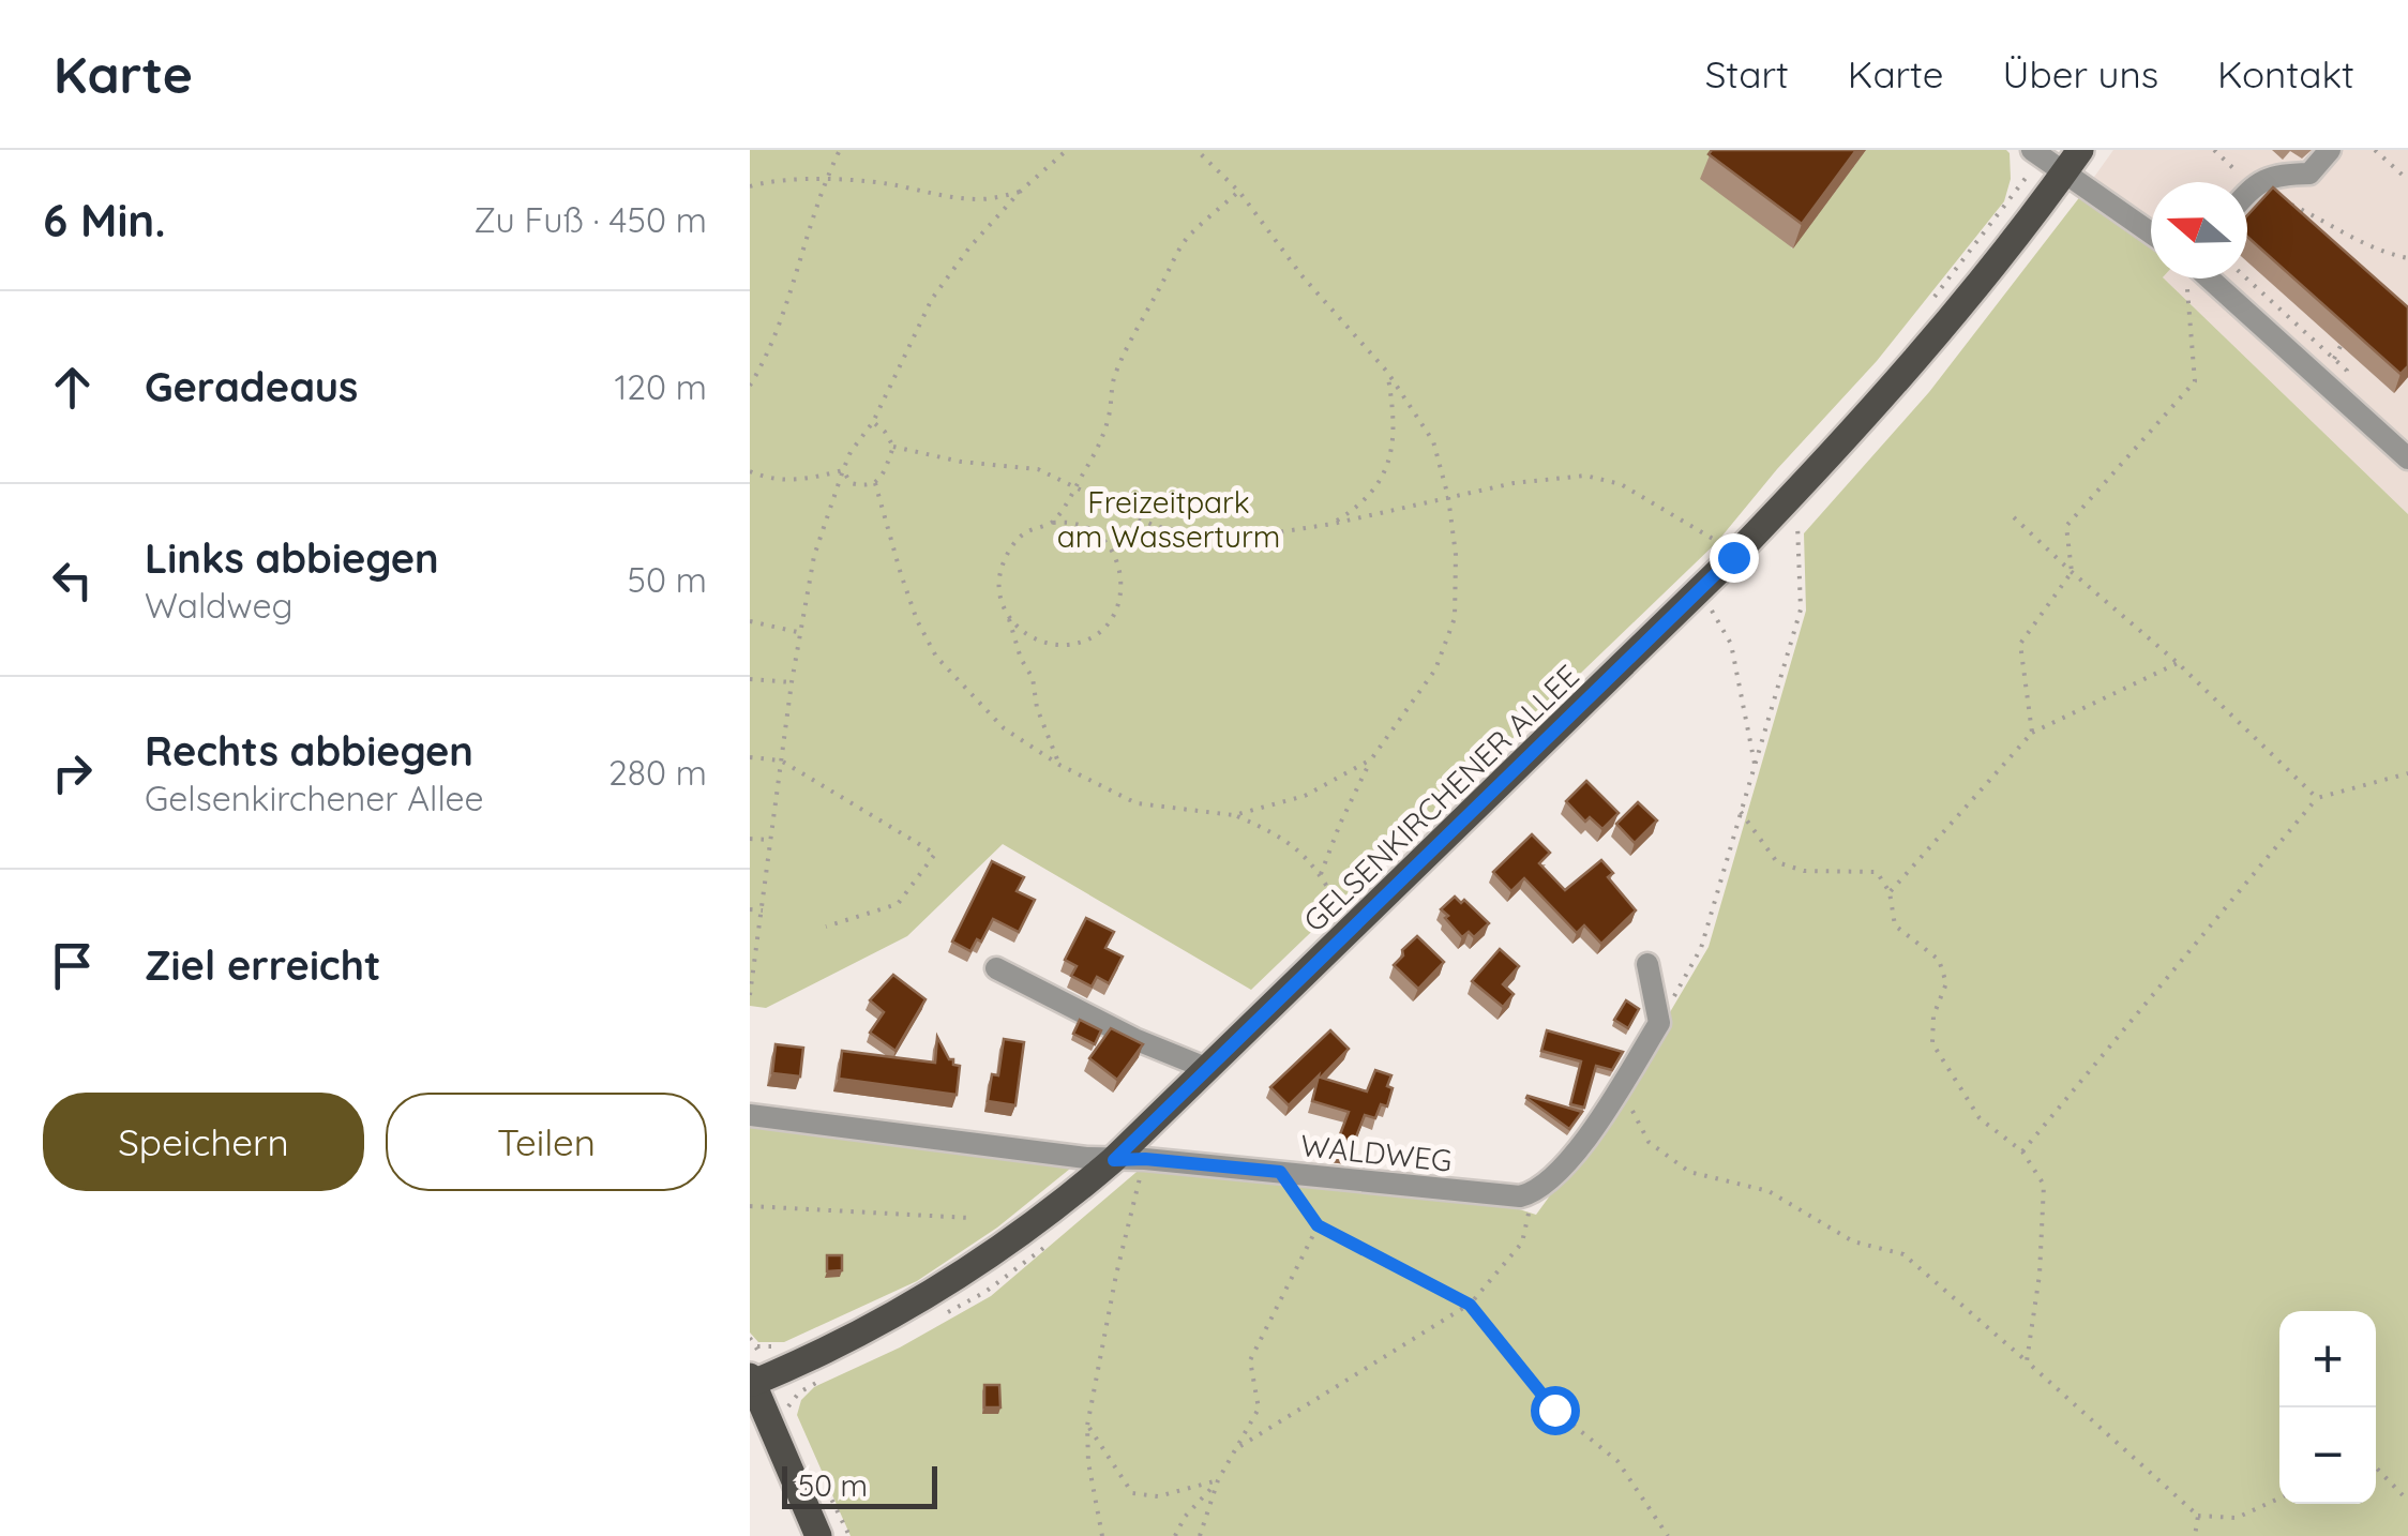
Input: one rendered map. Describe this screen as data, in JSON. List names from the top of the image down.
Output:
{
  "streets": {
    "main road": ["GELSENKIRCHENER ALLEE"],
    "street": ["WALDWEG"]
  },
  "crossings": [
    ["GELSENKIRCHENER ALLEE", "WALDWEG"]
  ],
  "parks": ["Freizeitpark am Wasserturm"],
  "scale_bar": "50 m",
  "north": "left",
  "page": {
    "header": "Karte",
    "nav": [
      "Start",
      "Karte",
      "Über uns",
      "Kontakt"
    ],
    "heading": ["6 Min.", "Zu Fuß · 450 m"],
    "list": [
      ["Geradeaus", "120 m"],
      ["Links abbiegen", "Waldweg", "50 m"],
      ["Rechts abbiegen", "Gelsenkirchener Allee", "280 m"],
      "Ziel erreicht"
    ],
    "buttons": ["Speichern", "Teilen"],
    "map_buttons": ["+", "−"],
    "scale": "50 m"
  }
}
